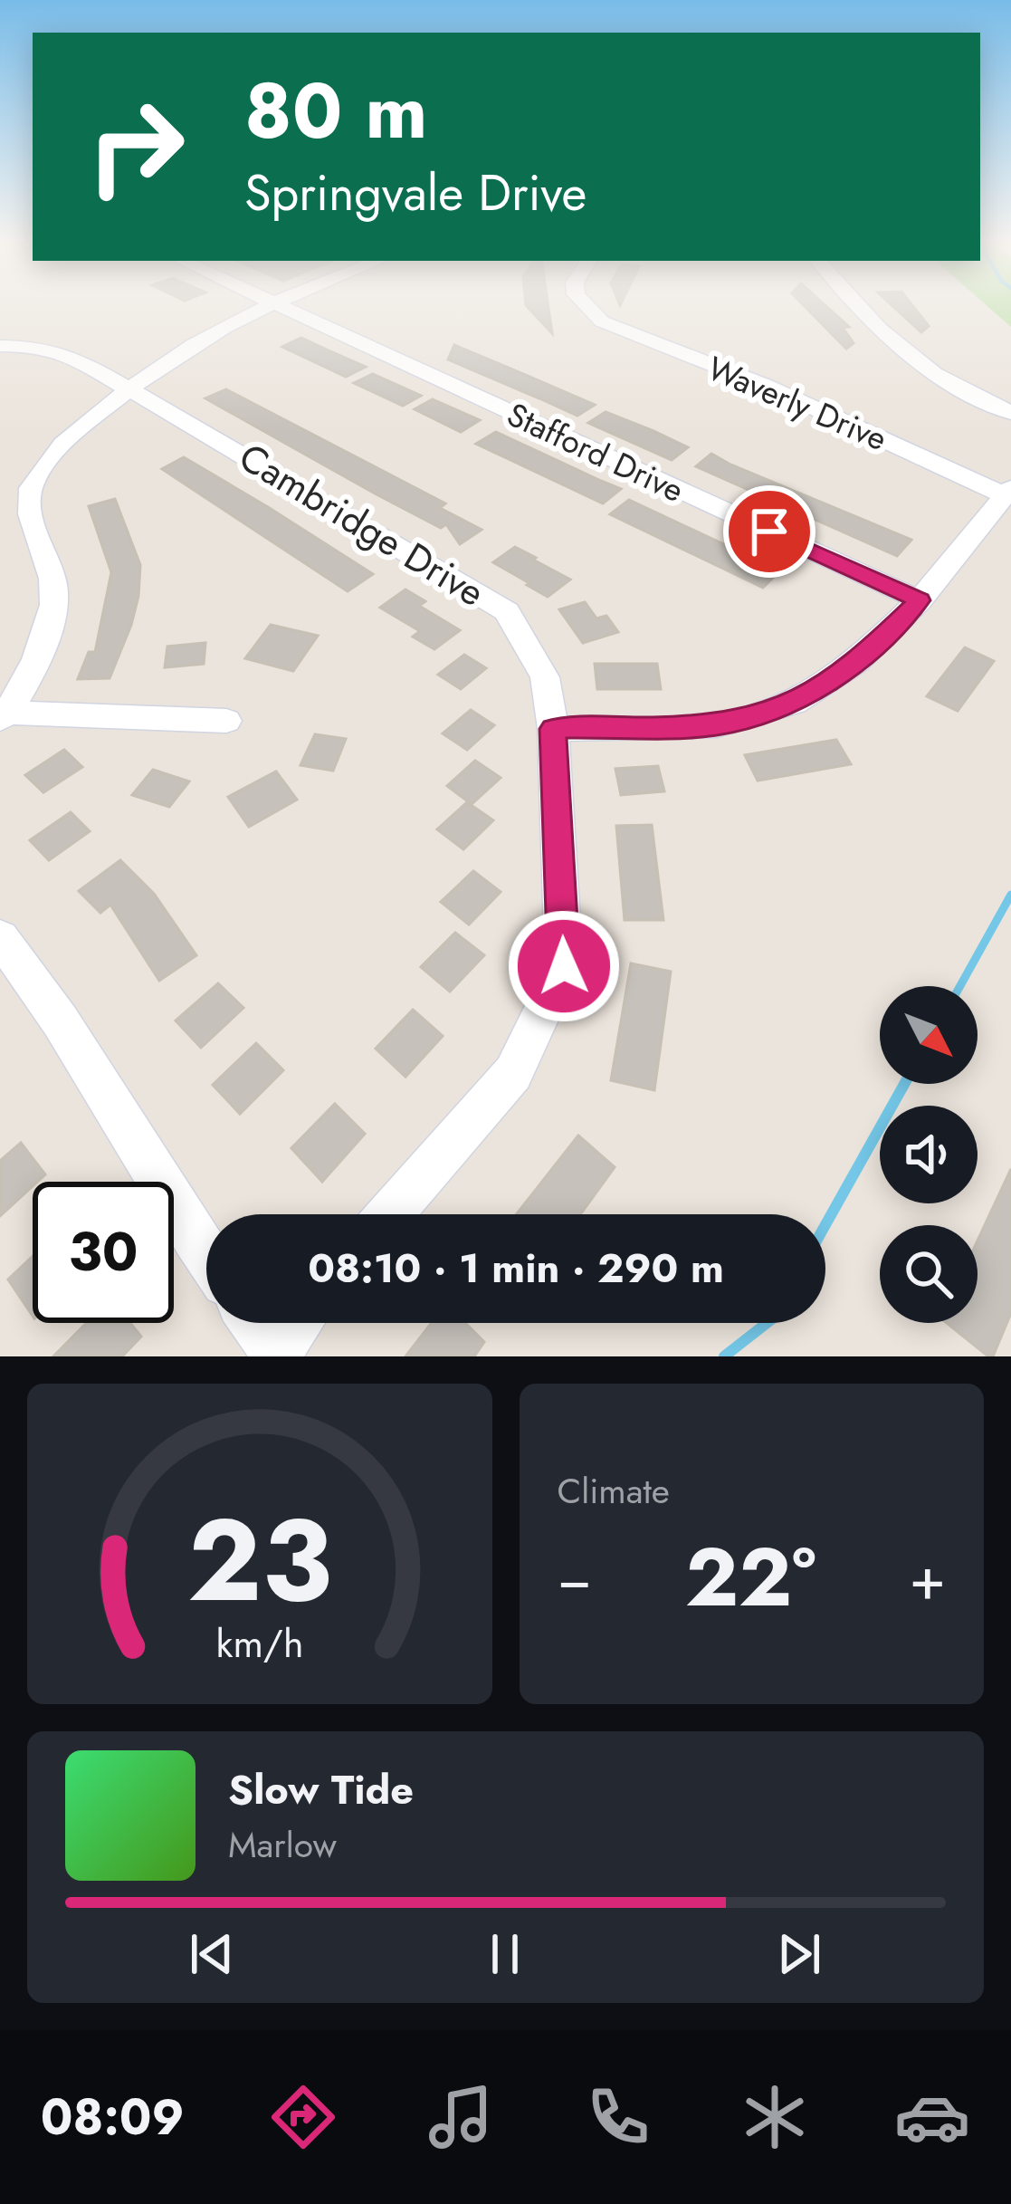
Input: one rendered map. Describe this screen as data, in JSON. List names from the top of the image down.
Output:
{
  "streets": {
    "street": ["Waverly Drive", "Stafford Drive", "Cambridge Drive"]
  },
  "north": "bottom right",
  "page": {
    "turn": ["80 m", "Springvale Drive"],
    "limit": "30",
    "trip": "08:10 · 1 min · 290 m",
    "tile": "Climate",
    "heat": ["−", "22°", "+"],
    "song": ["Slow Tide", "Marlow"],
    "tabs": "08:09",
    "gauge": ["23", "km/h"]
  }
}
